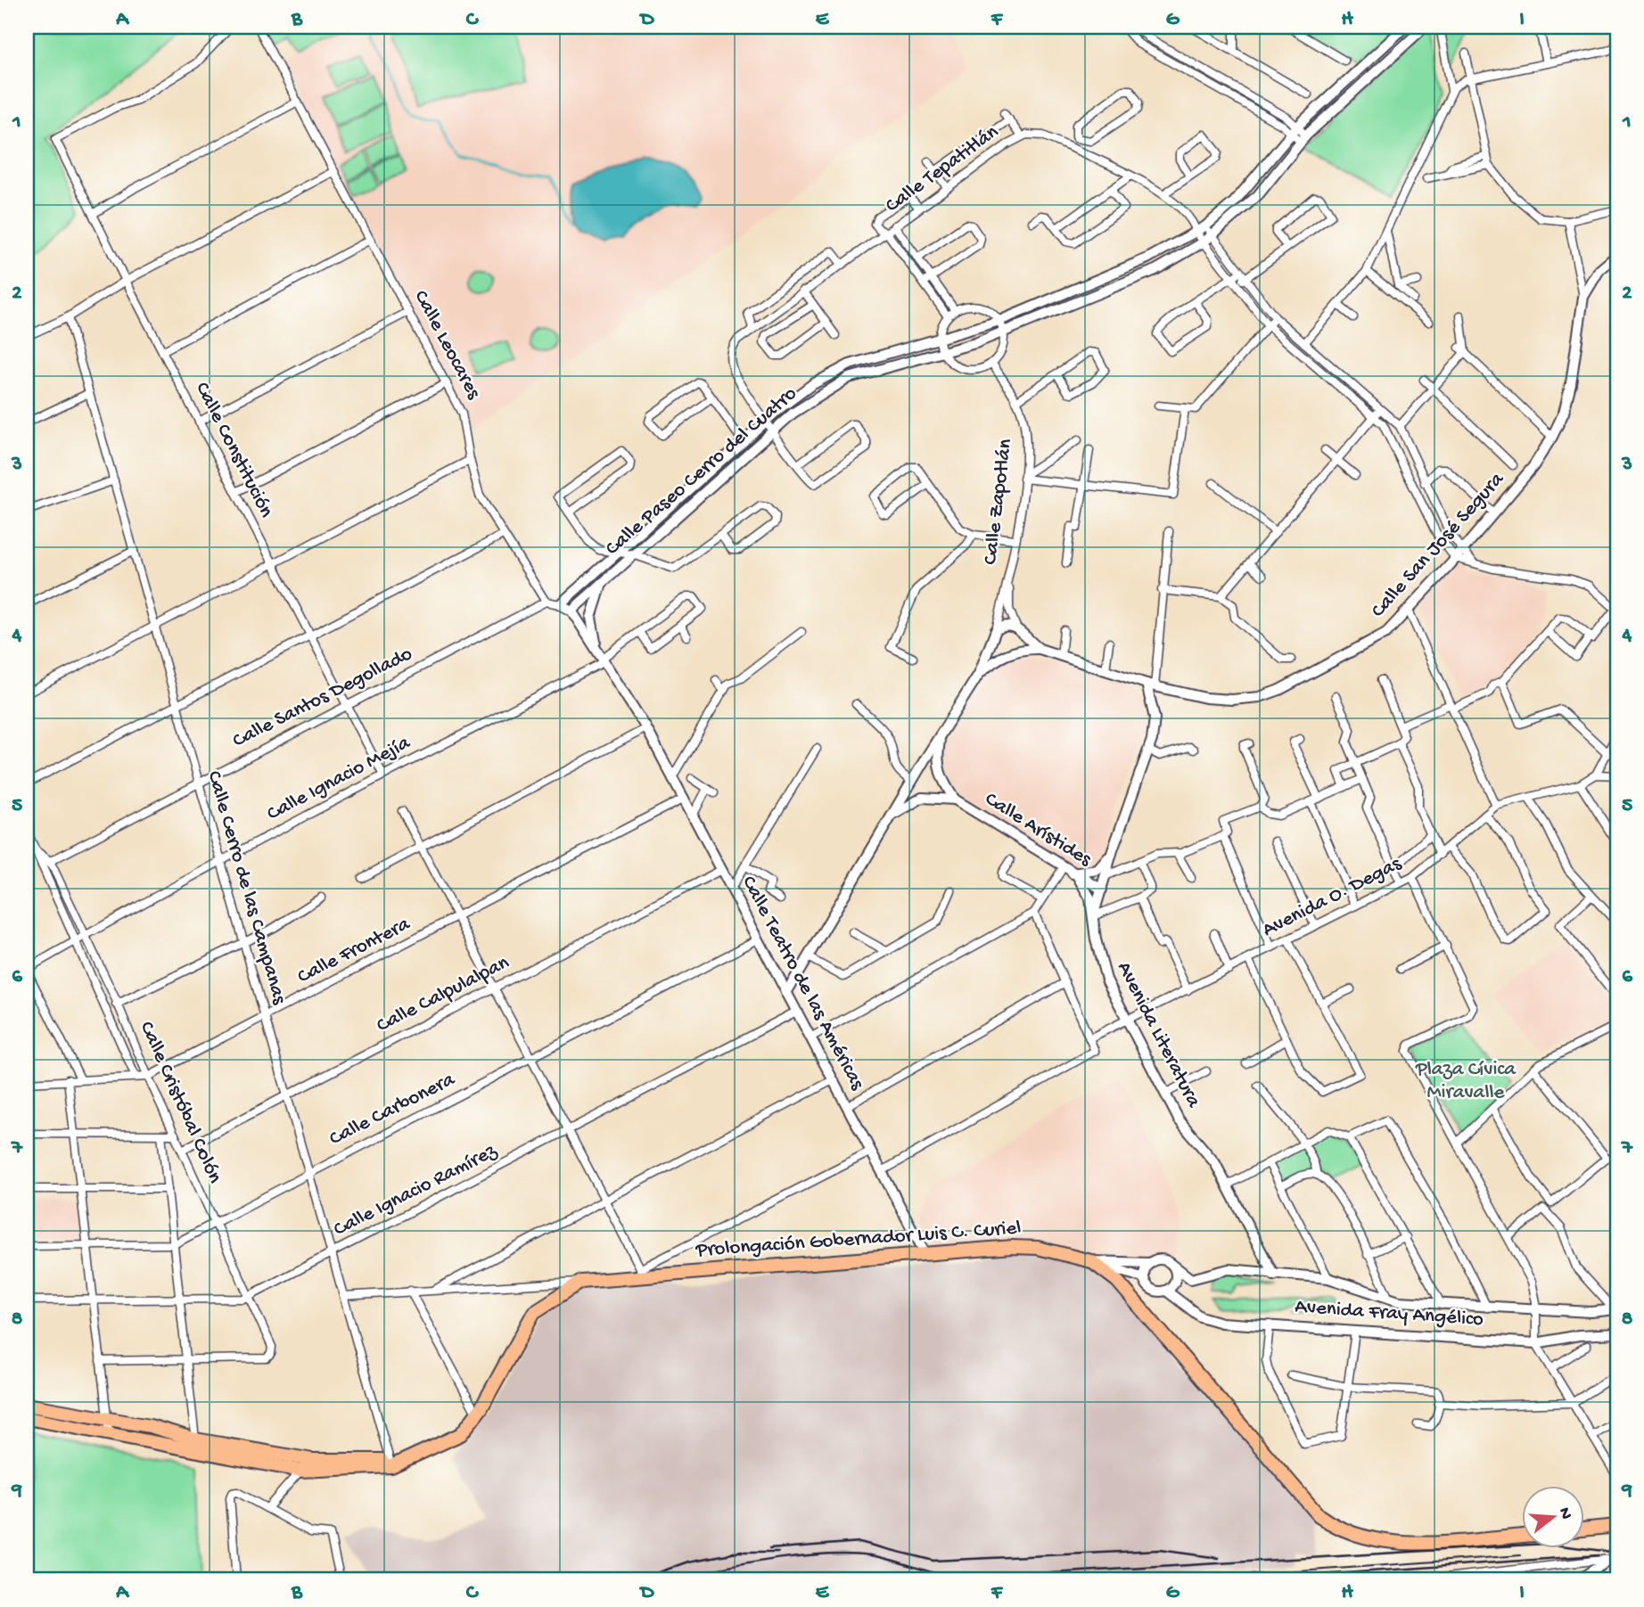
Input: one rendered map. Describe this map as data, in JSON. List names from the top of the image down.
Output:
{
  "streets": {
    "main road": ["Prolongación Gobernador Luis C. Curiel"],
    "street": [
      "Calle Tepatitlán",
      "Calle Leocares",
      "Calle Constitución",
      "Calle Paseo Cerro del Cuatro",
      "Calle Zapotlán",
      "Calle San José Segura",
      "Calle Santos Degollado",
      "Calle Ignacio Mejía",
      "Calle Arístides",
      "Calle Cerro de las Campanas",
      "Avenida O. Degas",
      "Calle Frontera",
      "Calle Teatro de las Américas",
      "Calle Calpulalpan",
      "Avenida Literatura",
      "Calle Cristóbal Colón",
      "Calle Carbonera",
      "Calle Ignacio Ramírez",
      "Avenida Fray Angélico"
    ]
  },
  "crossings": [
    ["Calle Tepatitlán", "Calle Paseo Cerro del Cuatro"],
    ["Calle Leocares", "Calle Santos Degollado"],
    ["Calle Constitución", "Calle Santos Degollado"],
    ["Calle Constitución", "Calle Ignacio Mejía"],
    ["Calle Zapotlán", "Calle San José Segura"],
    ["Calle Zapotlán", "Calle Arístides"],
    ["Calle Zapotlán", "Avenida Literatura"],
    ["Calle San José Segura", "Calle Arístides"],
    ["Calle San José Segura", "Avenida Literatura"],
    ["Calle Santos Degollado", "Calle Cerro de las Campanas"],
    ["Calle Santos Degollado", "Calle Cristóbal Colón"],
    ["Calle Ignacio Mejía", "Calle Cerro de las Campanas"],
    ["Calle Ignacio Mejía", "Calle Cristóbal Colón"],
    ["Calle Arístides", "Avenida Literatura"],
    ["Calle Cerro de las Campanas", "Calle Frontera"],
    ["Calle Cerro de las Campanas", "Calle Calpulalpan"],
    ["Calle Cerro de las Campanas", "Calle Carbonera"],
    ["Calle Cerro de las Campanas", "Calle Ignacio Ramírez"],
    ["Calle Cerro de las Campanas", "Prolongación Gobernador Luis C. Curiel"],
    ["Avenida O. Degas", "Avenida Literatura"],
    ["Calle Frontera", "Calle Teatro de las Américas"],
    ["Calle Frontera", "Calle Cristóbal Colón"],
    ["Calle Teatro de las Américas", "Calle Calpulalpan"],
    ["Calle Teatro de las Américas", "Calle Carbonera"],
    ["Calle Teatro de las Américas", "Calle Ignacio Ramírez"],
    ["Calle Teatro de las Américas", "Prolongación Gobernador Luis C. Curiel"],
    ["Calle Calpulalpan", "Calle Cristóbal Colón"],
    ["Avenida Literatura", "Avenida Fray Angélico"],
    ["Calle Cristóbal Colón", "Calle Carbonera"],
    ["Calle Cristóbal Colón", "Calle Ignacio Ramírez"]
  ],
  "parks": ["Plaza Cívica Miravalle"],
  "north": "right",
  "grid": {
    "columns": [
      "A",
      "B",
      "C",
      "D",
      "E",
      "F",
      "G",
      "H",
      "I"
    ],
    "rows": [
      "1",
      "2",
      "3",
      "4",
      "5",
      "6",
      "7",
      "8",
      "9"
    ]
  }
}
